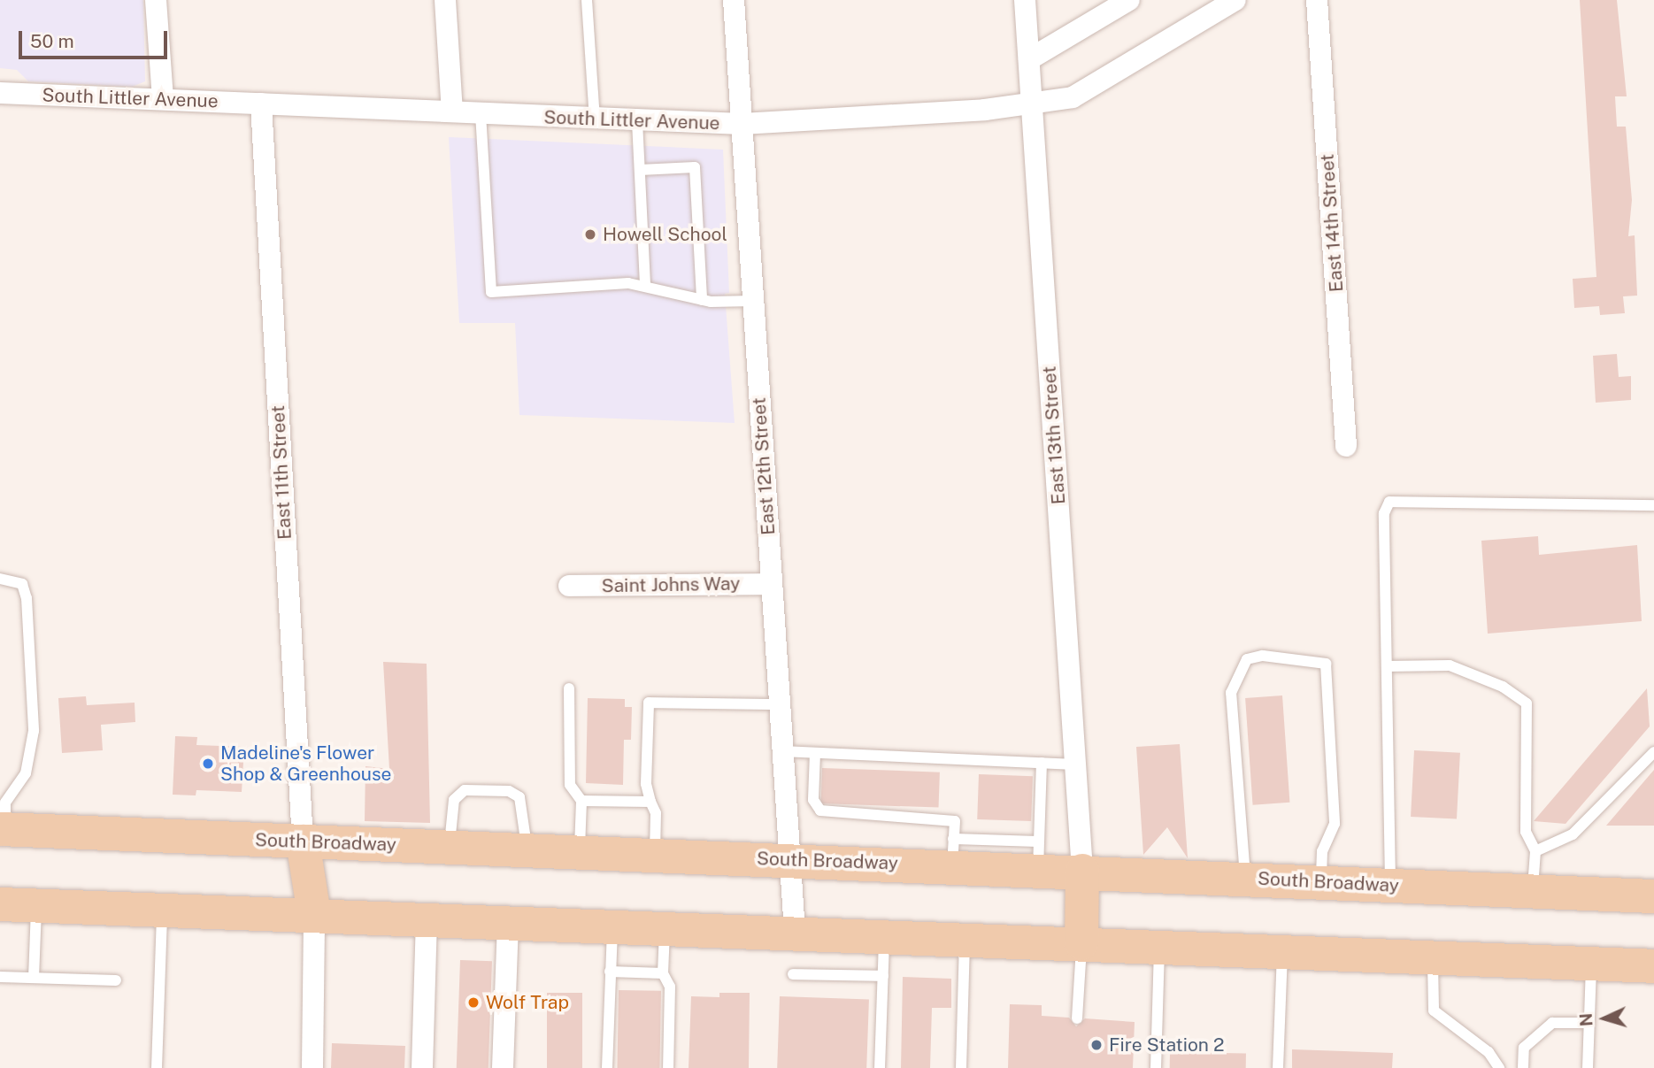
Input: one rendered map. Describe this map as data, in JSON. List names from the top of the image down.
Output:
{
  "streets": {
    "main road": ["South Broadway"],
    "street": [
      "South Littler Avenue",
      "East 14th Street",
      "East 13th Street",
      "East 12th Street",
      "East 11th Street",
      "Saint Johns Way"
    ]
  },
  "crossings": [
    ["South Littler Avenue", "East 13th Street"],
    ["South Littler Avenue", "East 12th Street"],
    ["South Littler Avenue", "East 11th Street"],
    ["East 13th Street", "South Broadway"],
    ["East 12th Street", "Saint Johns Way"],
    ["East 12th Street", "South Broadway"],
    ["East 11th Street", "South Broadway"]
  ],
  "places": [
    "Howell School",
    "Madeline's Flower Shop & Greenhouse",
    "Wolf Trap",
    "Fire Station 2"
  ],
  "scale_bar": "50 m",
  "north": "left"
}
